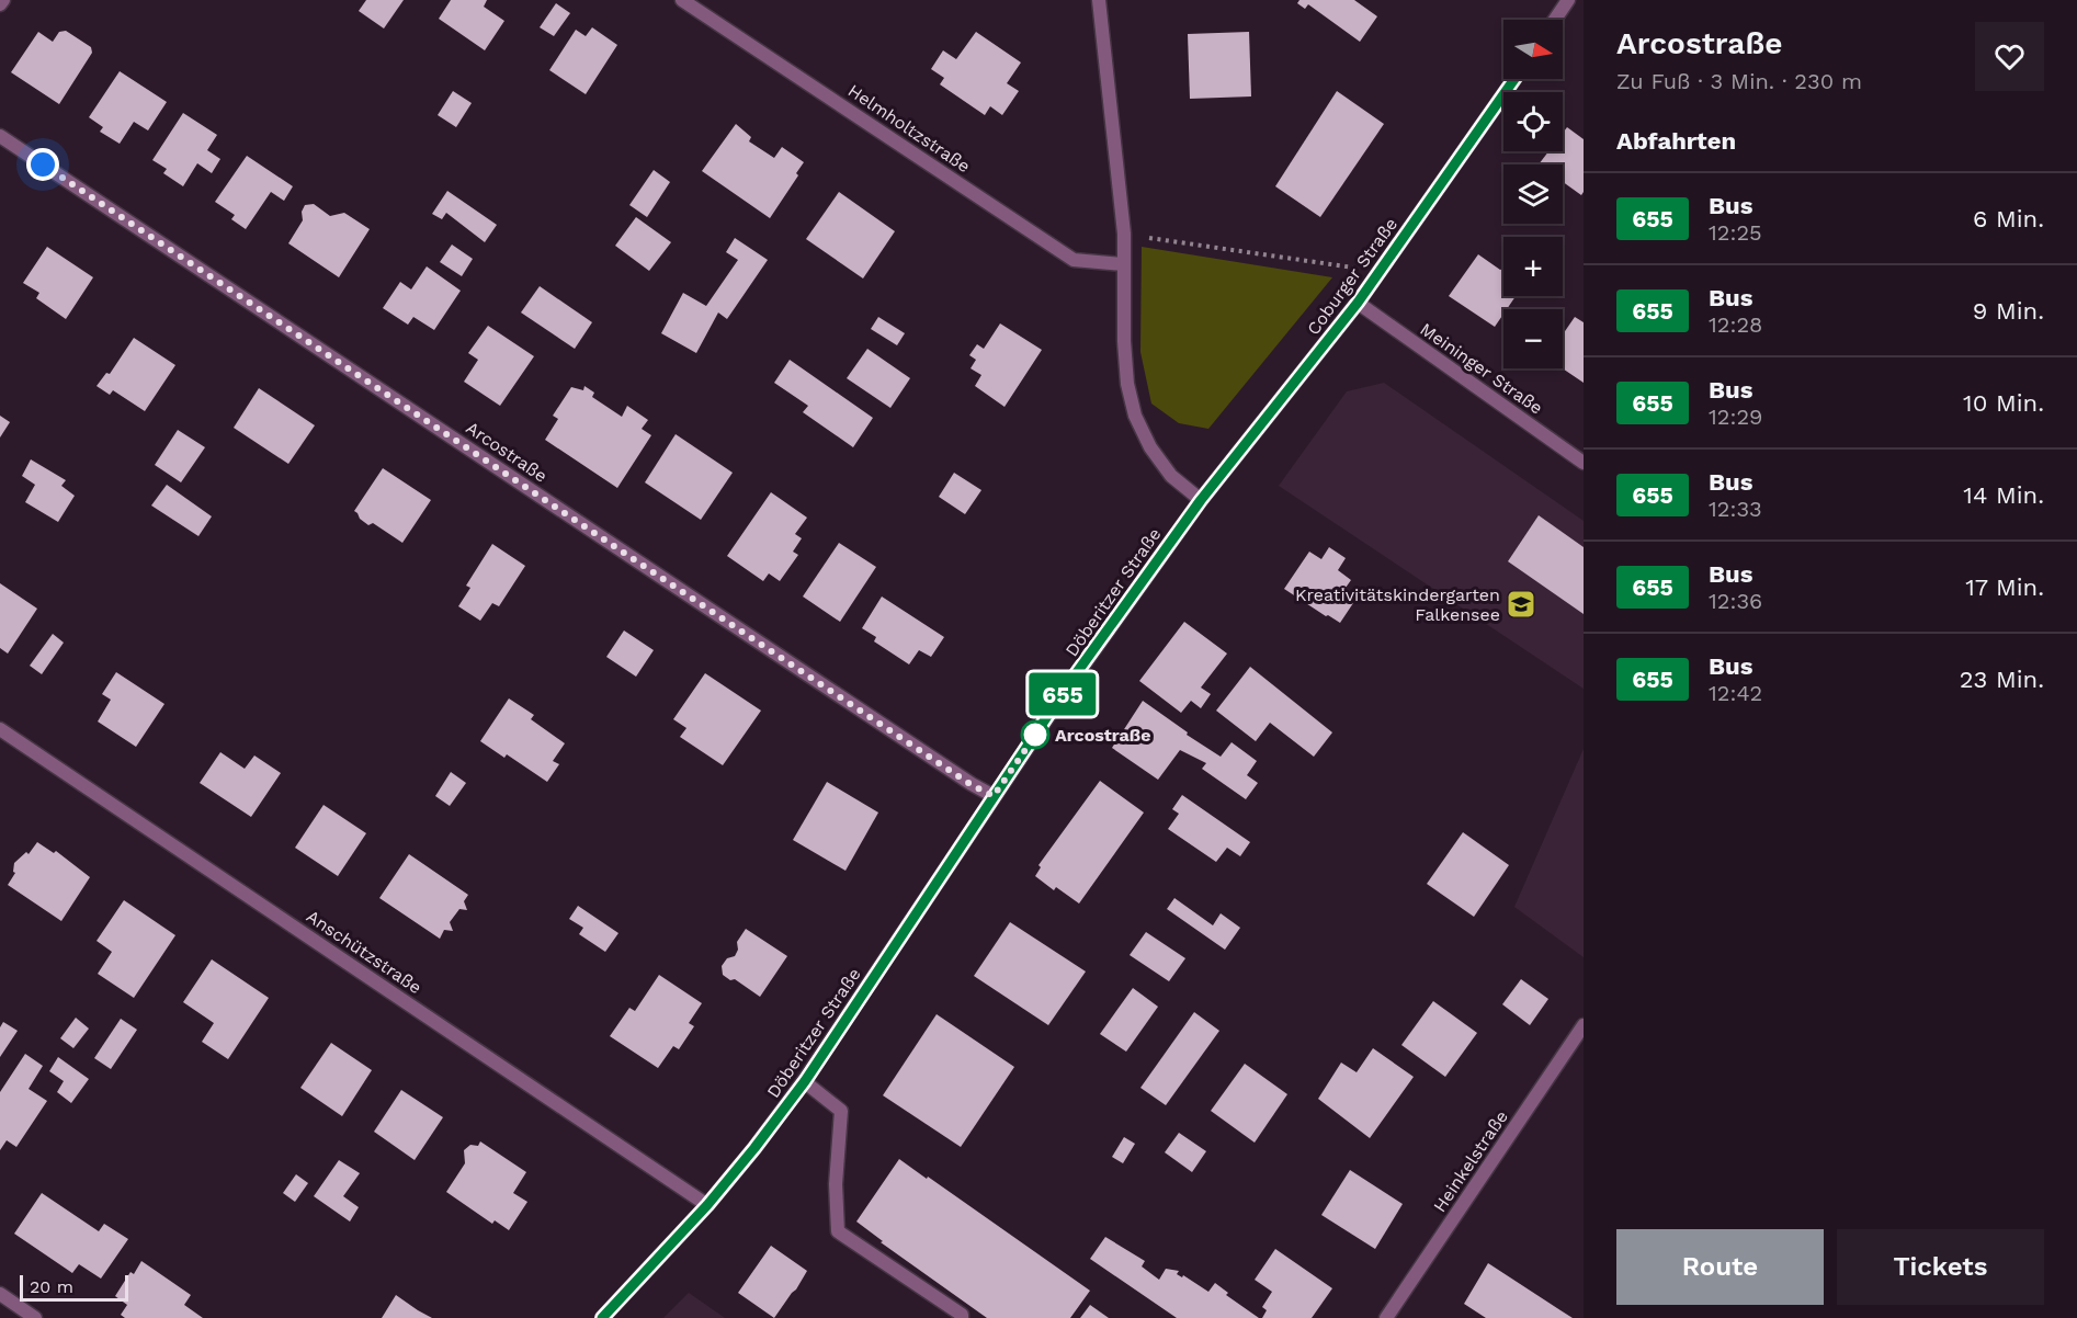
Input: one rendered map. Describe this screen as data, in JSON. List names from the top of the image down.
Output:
{
  "streets": {
    "street": [
      "Helmholtzstraße",
      "Coburger Straße",
      "Meininger Straße",
      "Arcostraße",
      "Döberitzer Straße",
      "Anschützstraße",
      "Heinkelstraße"
    ]
  },
  "crossings": [
    ["Coburger Straße", "Meininger Straße"],
    ["Coburger Straße", "Döberitzer Straße"],
    ["Arcostraße", "Döberitzer Straße"],
    ["Döberitzer Straße", "Anschützstraße"]
  ],
  "places": {
    "school or university": ["Kreativitätskindergarten Falkensee"],
    "other": ["Arcostraße"]
  },
  "lines": ["bus line 655"],
  "scale_bar": "20 m",
  "north": "right",
  "page": {
    "on_map": "655",
    "heading": [
      ["Arcostraße", "Zu Fuß · 3 Min. · 230 m"],
      "Abfahrten"
    ],
    "map_buttons": ["+", "−"],
    "list": [
      {
        "mark": "655",
        "name": "Bus",
        "note": "12:25",
        "value": "6 Min."
      },
      {
        "mark": "655",
        "name": "Bus",
        "note": "12:28",
        "value": "9 Min."
      },
      {
        "mark": "655",
        "name": "Bus",
        "note": "12:29",
        "value": "10 Min."
      },
      {
        "mark": "655",
        "name": "Bus",
        "note": "12:33",
        "value": "14 Min."
      },
      {
        "mark": "655",
        "name": "Bus",
        "note": "12:36",
        "value": "17 Min."
      },
      {
        "mark": "655",
        "name": "Bus",
        "note": "12:42",
        "value": "23 Min."
      }
    ],
    "buttons": ["Route", "Tickets"],
    "scale": "20 m"
  }
}
